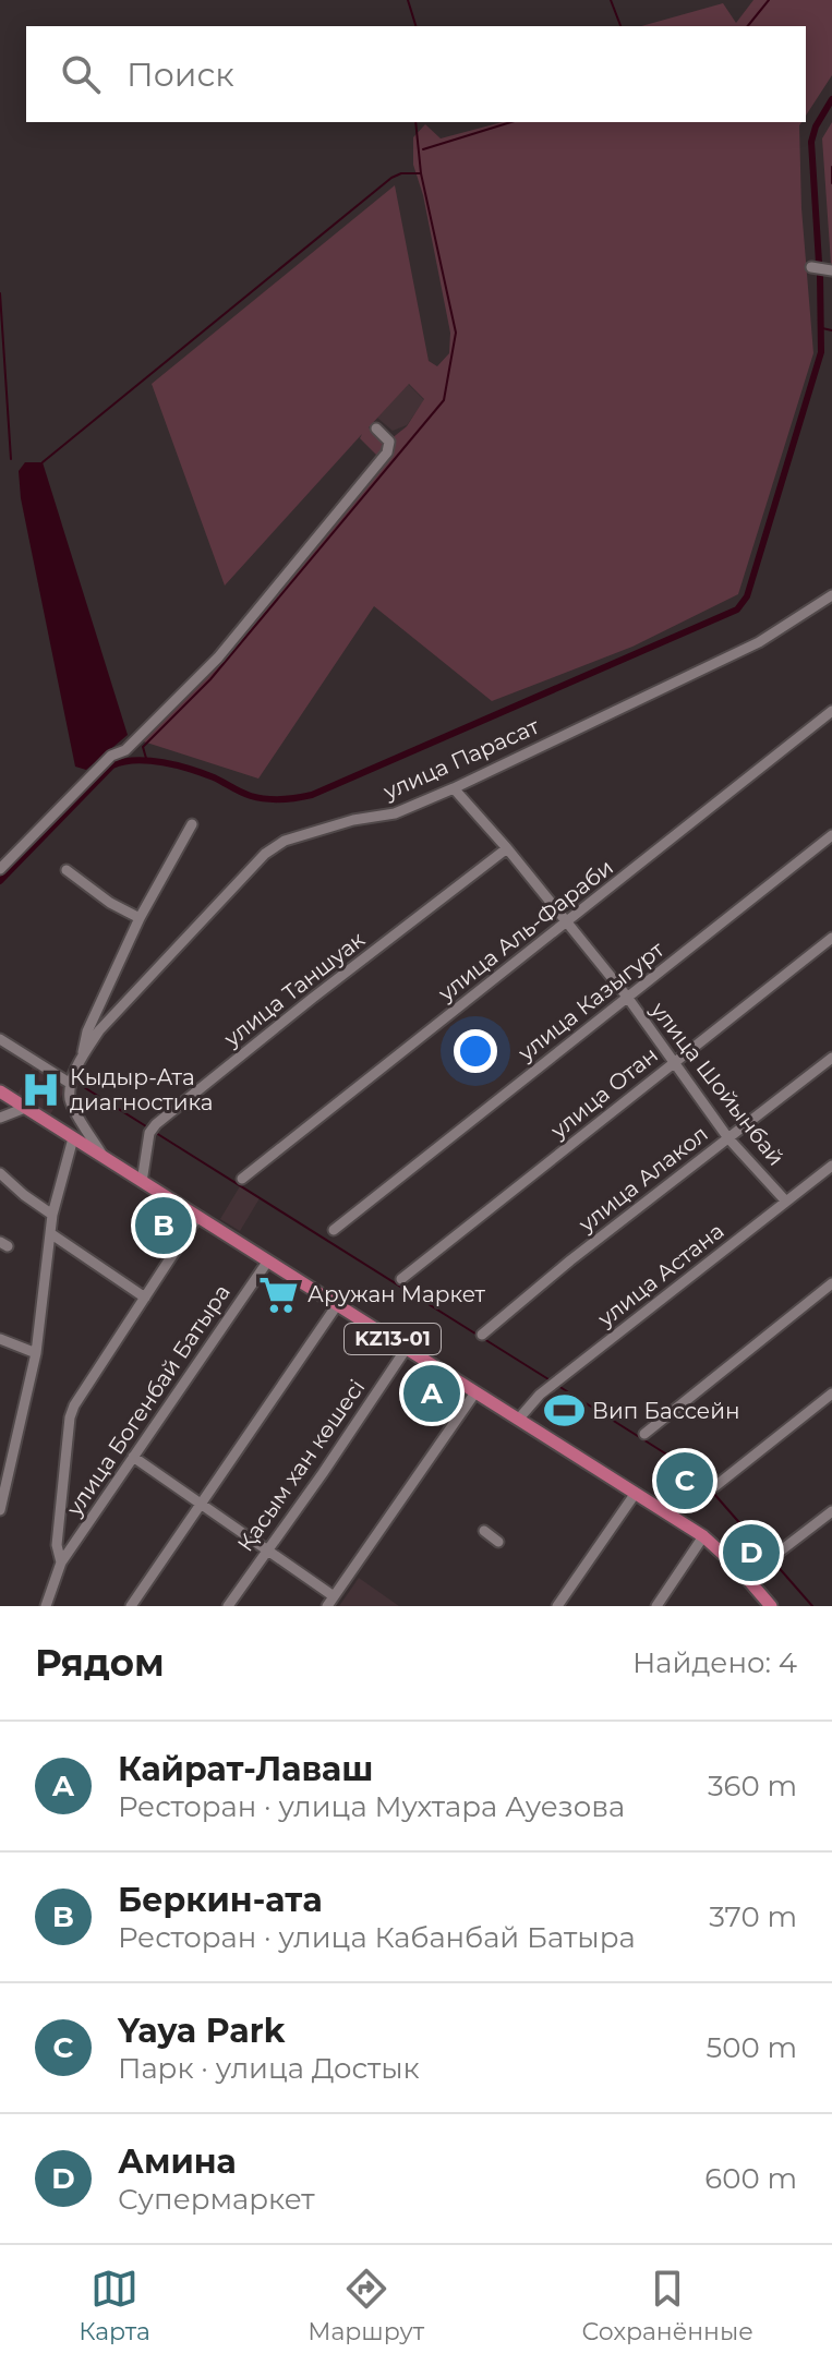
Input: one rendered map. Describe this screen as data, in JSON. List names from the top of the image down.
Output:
{
  "streets": {
    "main road": ["KZ13-01"],
    "street": [
      "улица Парасат",
      "улица Аль-Фараби",
      "улица Таншуак",
      "улица Казыгурт",
      "улица Шойынбай",
      "улица Отан",
      "улица Алакол",
      "улица Астана",
      "улица Богенбай Батыра",
      "Қасым хан көшесі"
    ]
  },
  "crossings": [
    ["улица Парасат", "улица Шойынбай"],
    ["улица Аль-Фараби", "улица Шойынбай"],
    ["улица Таншуак", "улица Шойынбай"],
    ["улица Таншуак", "KZ13-01"],
    ["улица Казыгурт", "улица Шойынбай"],
    ["улица Шойынбай", "улица Отан"],
    ["улица Шойынбай", "улица Алакол"],
    ["улица Шойынбай", "улица Астана"],
    ["улица Астана", "KZ13-01"],
    ["KZ13-01", "улица Богенбай Батыра"],
    ["KZ13-01", "Қасым хан көшесі"]
  ],
  "places": {
    "hospital": ["Кыдыр-Ата диагностика"],
    "supermarket": ["Аружан Маркет"],
    "sports": ["Вип Бассейн"]
  },
  "page": {
    "search": "Поиск",
    "pins": [
      "B",
      "A",
      "C",
      "D"
    ],
    "heading": ["Рядом", "Найдено: 4"],
    "list": [
      {
        "mark": "A",
        "name": "Кайрат-Лаваш",
        "note": "Ресторан · улица Мухтара Ауезова",
        "value": "360 m"
      },
      {
        "mark": "B",
        "name": "Беркин-ата",
        "note": "Ресторан · улица Кабанбай Батыра",
        "value": "370 m"
      },
      {
        "mark": "C",
        "name": "Yaya Park",
        "note": "Парк · улица Достык",
        "value": "500 m"
      },
      {
        "mark": "D",
        "name": "Амина",
        "note": "Супермаркет",
        "value": "600 m"
      }
    ],
    "nav": ["Карта", "Маршрут", "Сохранённые"]
  }
}
